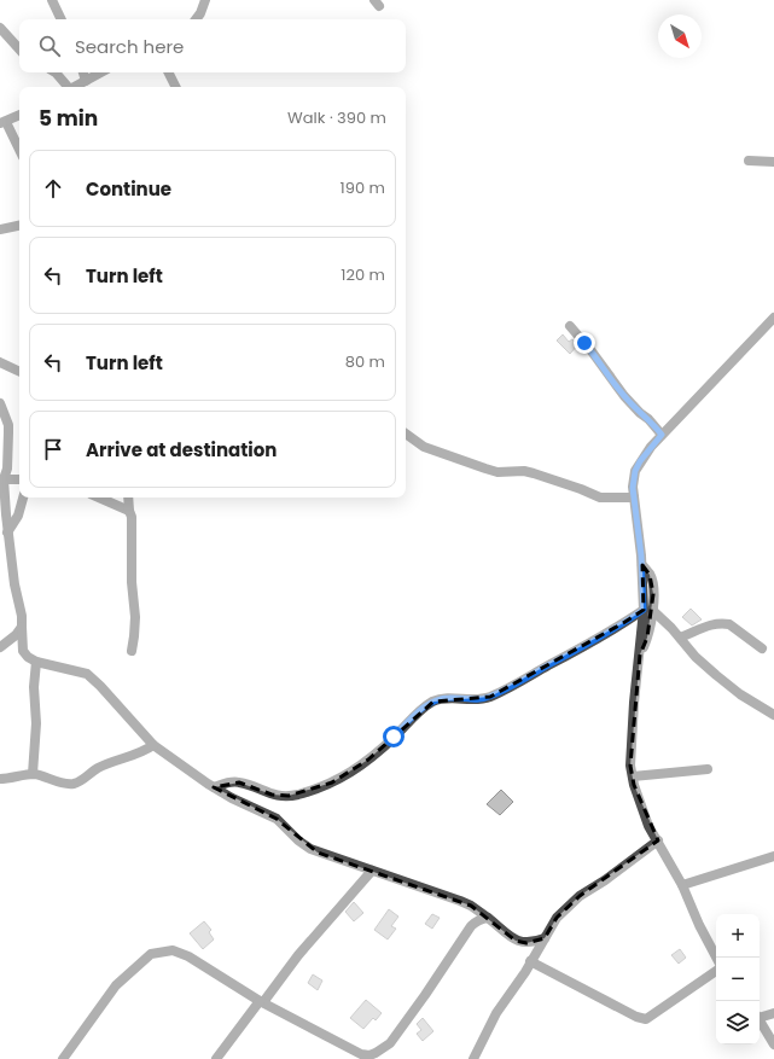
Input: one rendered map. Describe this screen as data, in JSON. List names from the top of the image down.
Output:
{
  "north": "bottom right",
  "page": {
    "search": "Search here",
    "heading": ["5 min", "Walk · 390 m"],
    "list": [
      ["Continue", "190 m"],
      ["Turn left", "120 m"],
      ["Turn left", "80 m"],
      "Arrive at destination"
    ],
    "map_buttons": ["+", "−"]
  }
}
